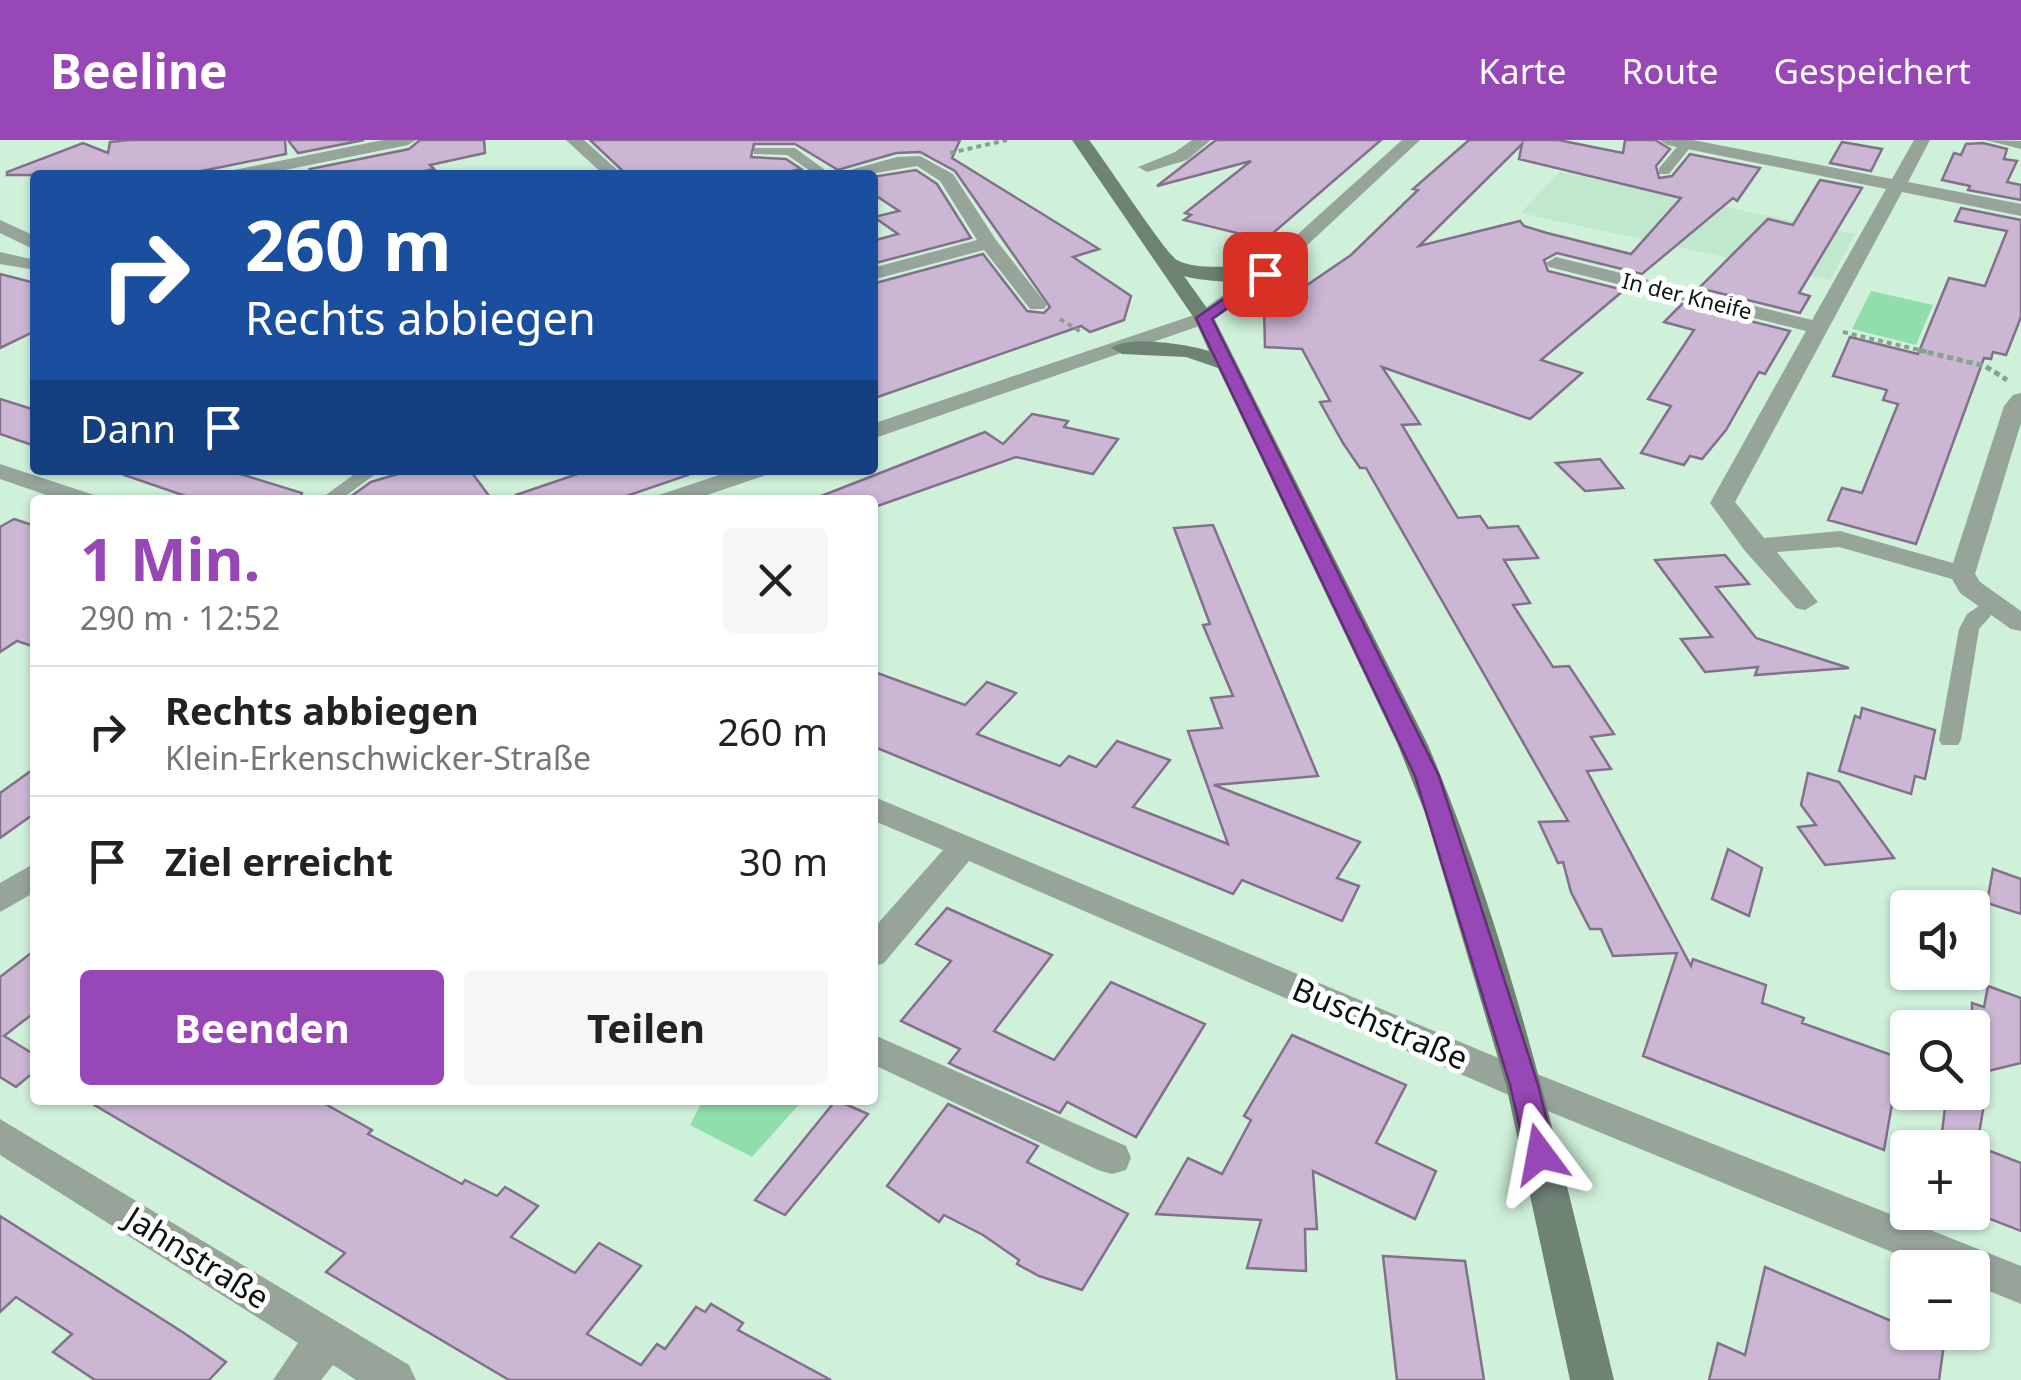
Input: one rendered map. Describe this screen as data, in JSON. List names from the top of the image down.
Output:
{
  "streets": {
    "street": ["In der Kneife", "Buschstraße", "Jahnstraße"]
  },
  "page": {
    "header": "Beeline",
    "nav": ["Karte", "Route", "Gespeichert"],
    "turn": ["260 m", "Rechts abbiegen"],
    "then": "Dann",
    "heading": ["1 Min.", "290 m · 12:52"],
    "list": [
      {
        "name": "Rechts abbiegen",
        "note": "Klein-Erkenschwicker-Straße",
        "value": "260 m"
      },
      {
        "name": "Ziel erreicht",
        "value": "30 m"
      }
    ],
    "map_buttons": ["+", "−"],
    "buttons": ["Beenden", "Teilen"]
  }
}
